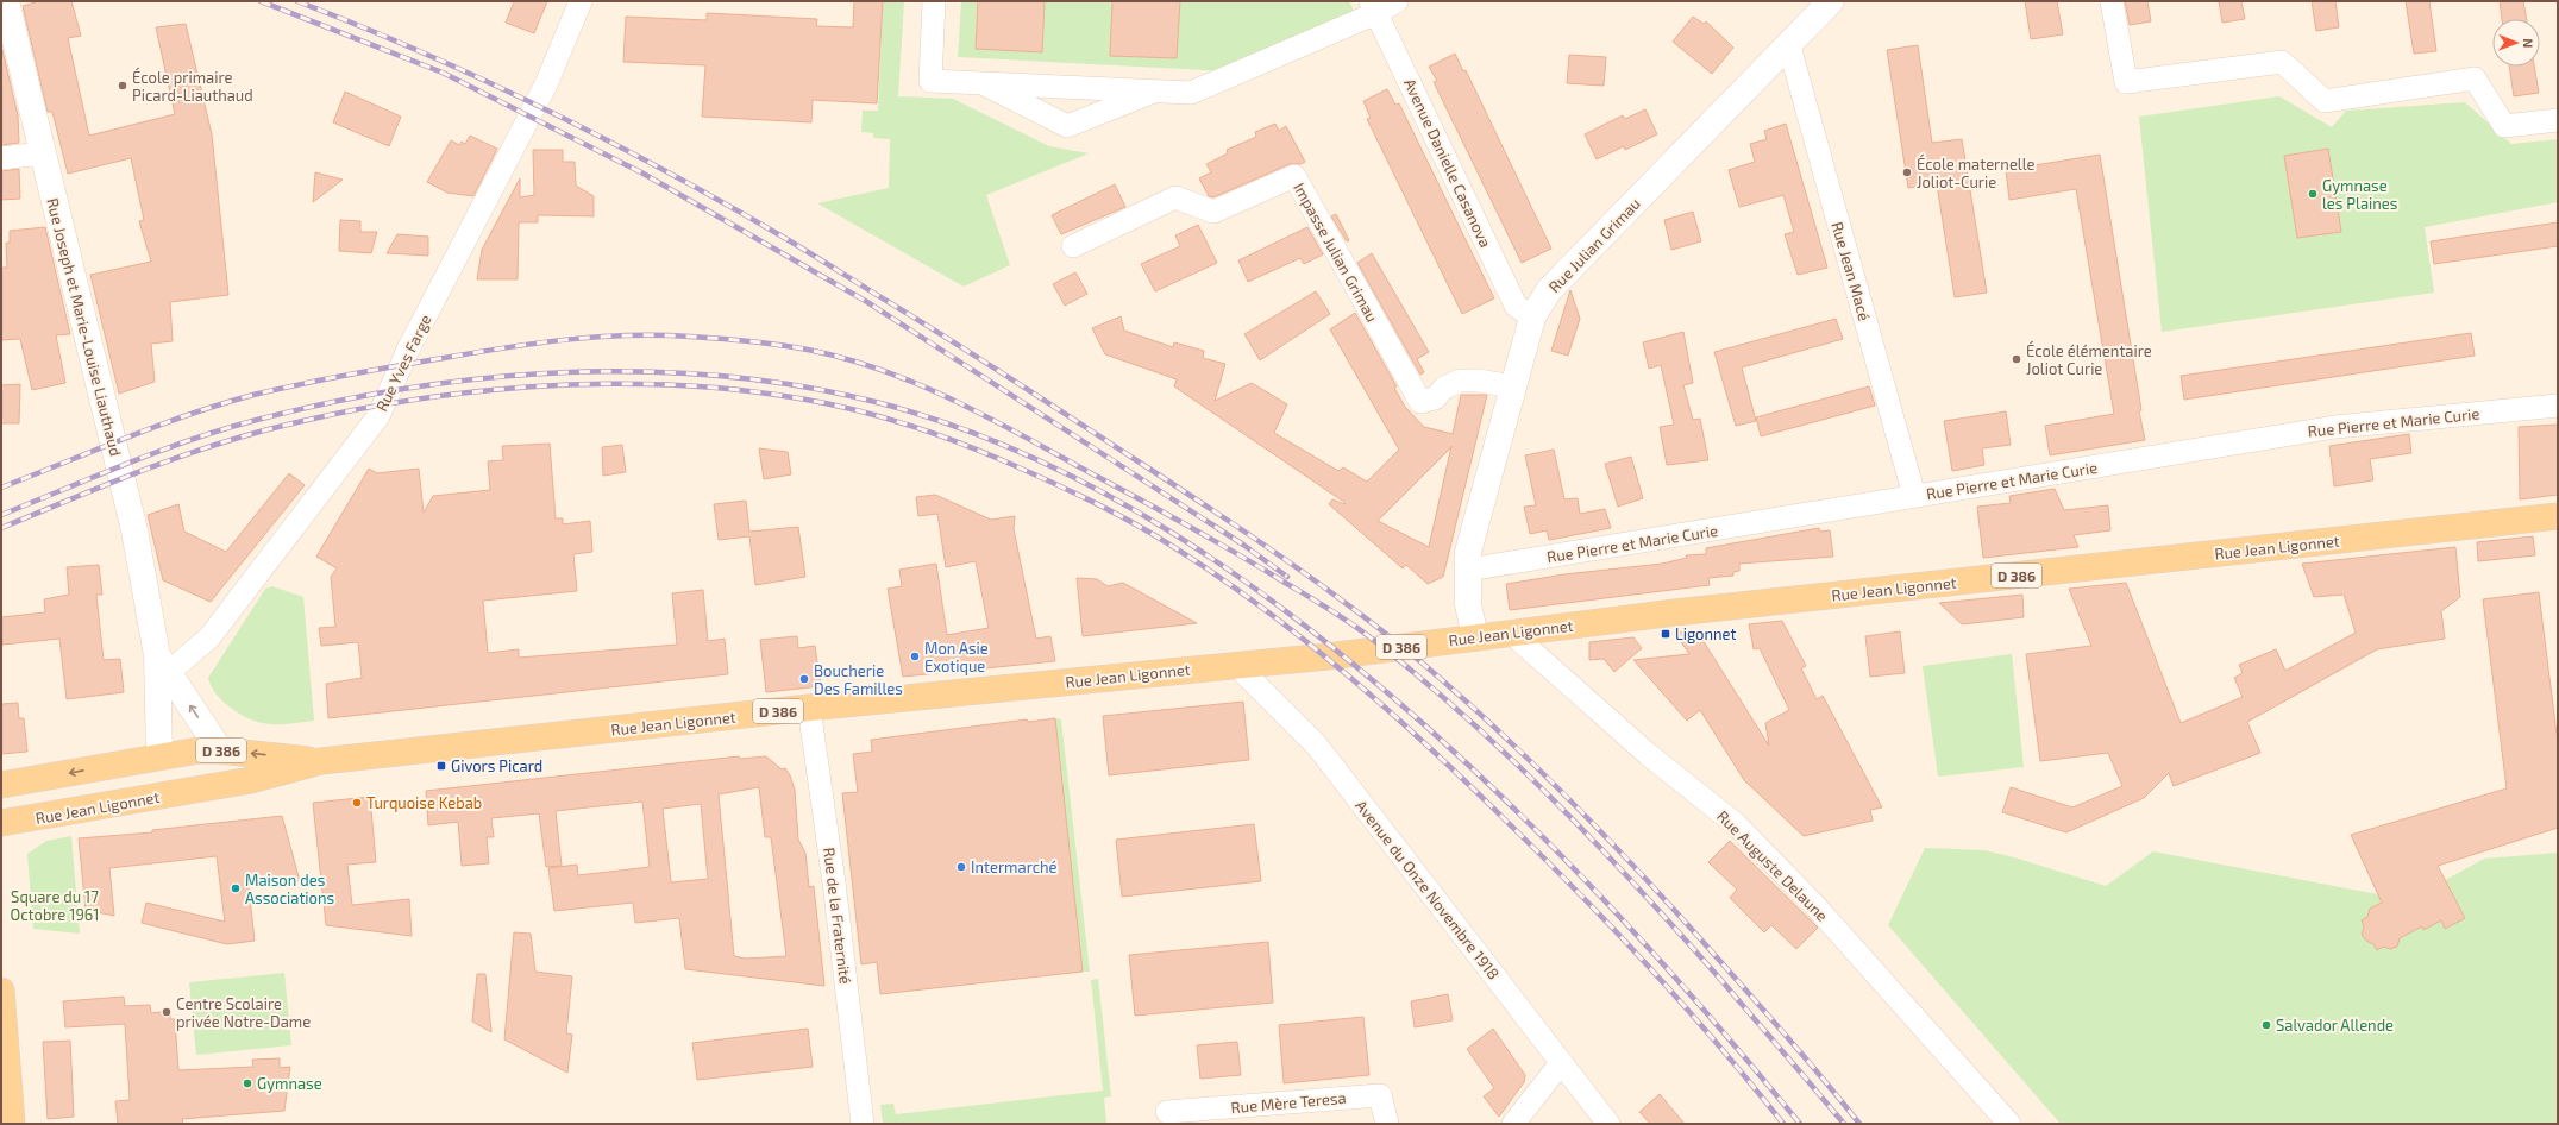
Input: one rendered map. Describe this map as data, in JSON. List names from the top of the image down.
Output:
{
  "streets": {
    "main road": [
      "Rue Julian Grimau",
      "Rue Joseph et Marie-Louise Liauthaud",
      "Rue Jean Ligonnet",
      "D 386"
    ],
    "street": [
      "Avenue Danielle Casanova",
      "Impasse Julian Grimau",
      "Rue Jean Macé",
      "Rue Yves Farge",
      "Rue Pierre et Marie Curie",
      "Rue Auguste Delaune",
      "Avenue du Onze Novembre 1918",
      "Rue de la Fraternité",
      "Rue Mère Teresa"
    ]
  },
  "crossings": [
    ["Avenue Danielle Casanova", "Rue Julian Grimau"],
    ["Rue Julian Grimau", "Impasse Julian Grimau"],
    ["Rue Julian Grimau", "Rue Jean Macé"],
    ["Rue Julian Grimau", "Rue Pierre et Marie Curie"],
    ["Rue Julian Grimau", "Rue Jean Ligonnet"],
    ["Rue Jean Macé", "Rue Pierre et Marie Curie"],
    ["Rue Joseph et Marie-Louise Liauthaud", "Rue Yves Farge"],
    ["Rue Joseph et Marie-Louise Liauthaud", "Rue Jean Ligonnet"],
    ["Rue Joseph et Marie-Louise Liauthaud", "D 386"],
    ["Rue Jean Ligonnet", "D 386"],
    ["Rue Jean Ligonnet", "Rue Auguste Delaune"],
    ["Rue Jean Ligonnet", "Avenue du Onze Novembre 1918"],
    ["Rue Jean Ligonnet", "Rue de la Fraternité"]
  ],
  "parks": ["Square du 17 Octobre 1961"],
  "places": {
    "other": [
      "École primaire Picard-Liauthaud",
      "École maternelle Joliot-Curie",
      "Gymnase les Plaines",
      "École élémentaire Joliot Curie",
      "Mon Asie Exotique",
      "Boucherie Des Familles",
      "Turquoise Kebab",
      "Intermarché",
      "Maison des Associations",
      "Centre Scolaire privée Notre-Dame",
      "Salvador Allende",
      "Gymnase"
    ],
    "transit": ["Ligonnet", "Givors Picard"]
  },
  "north": "right"
}
